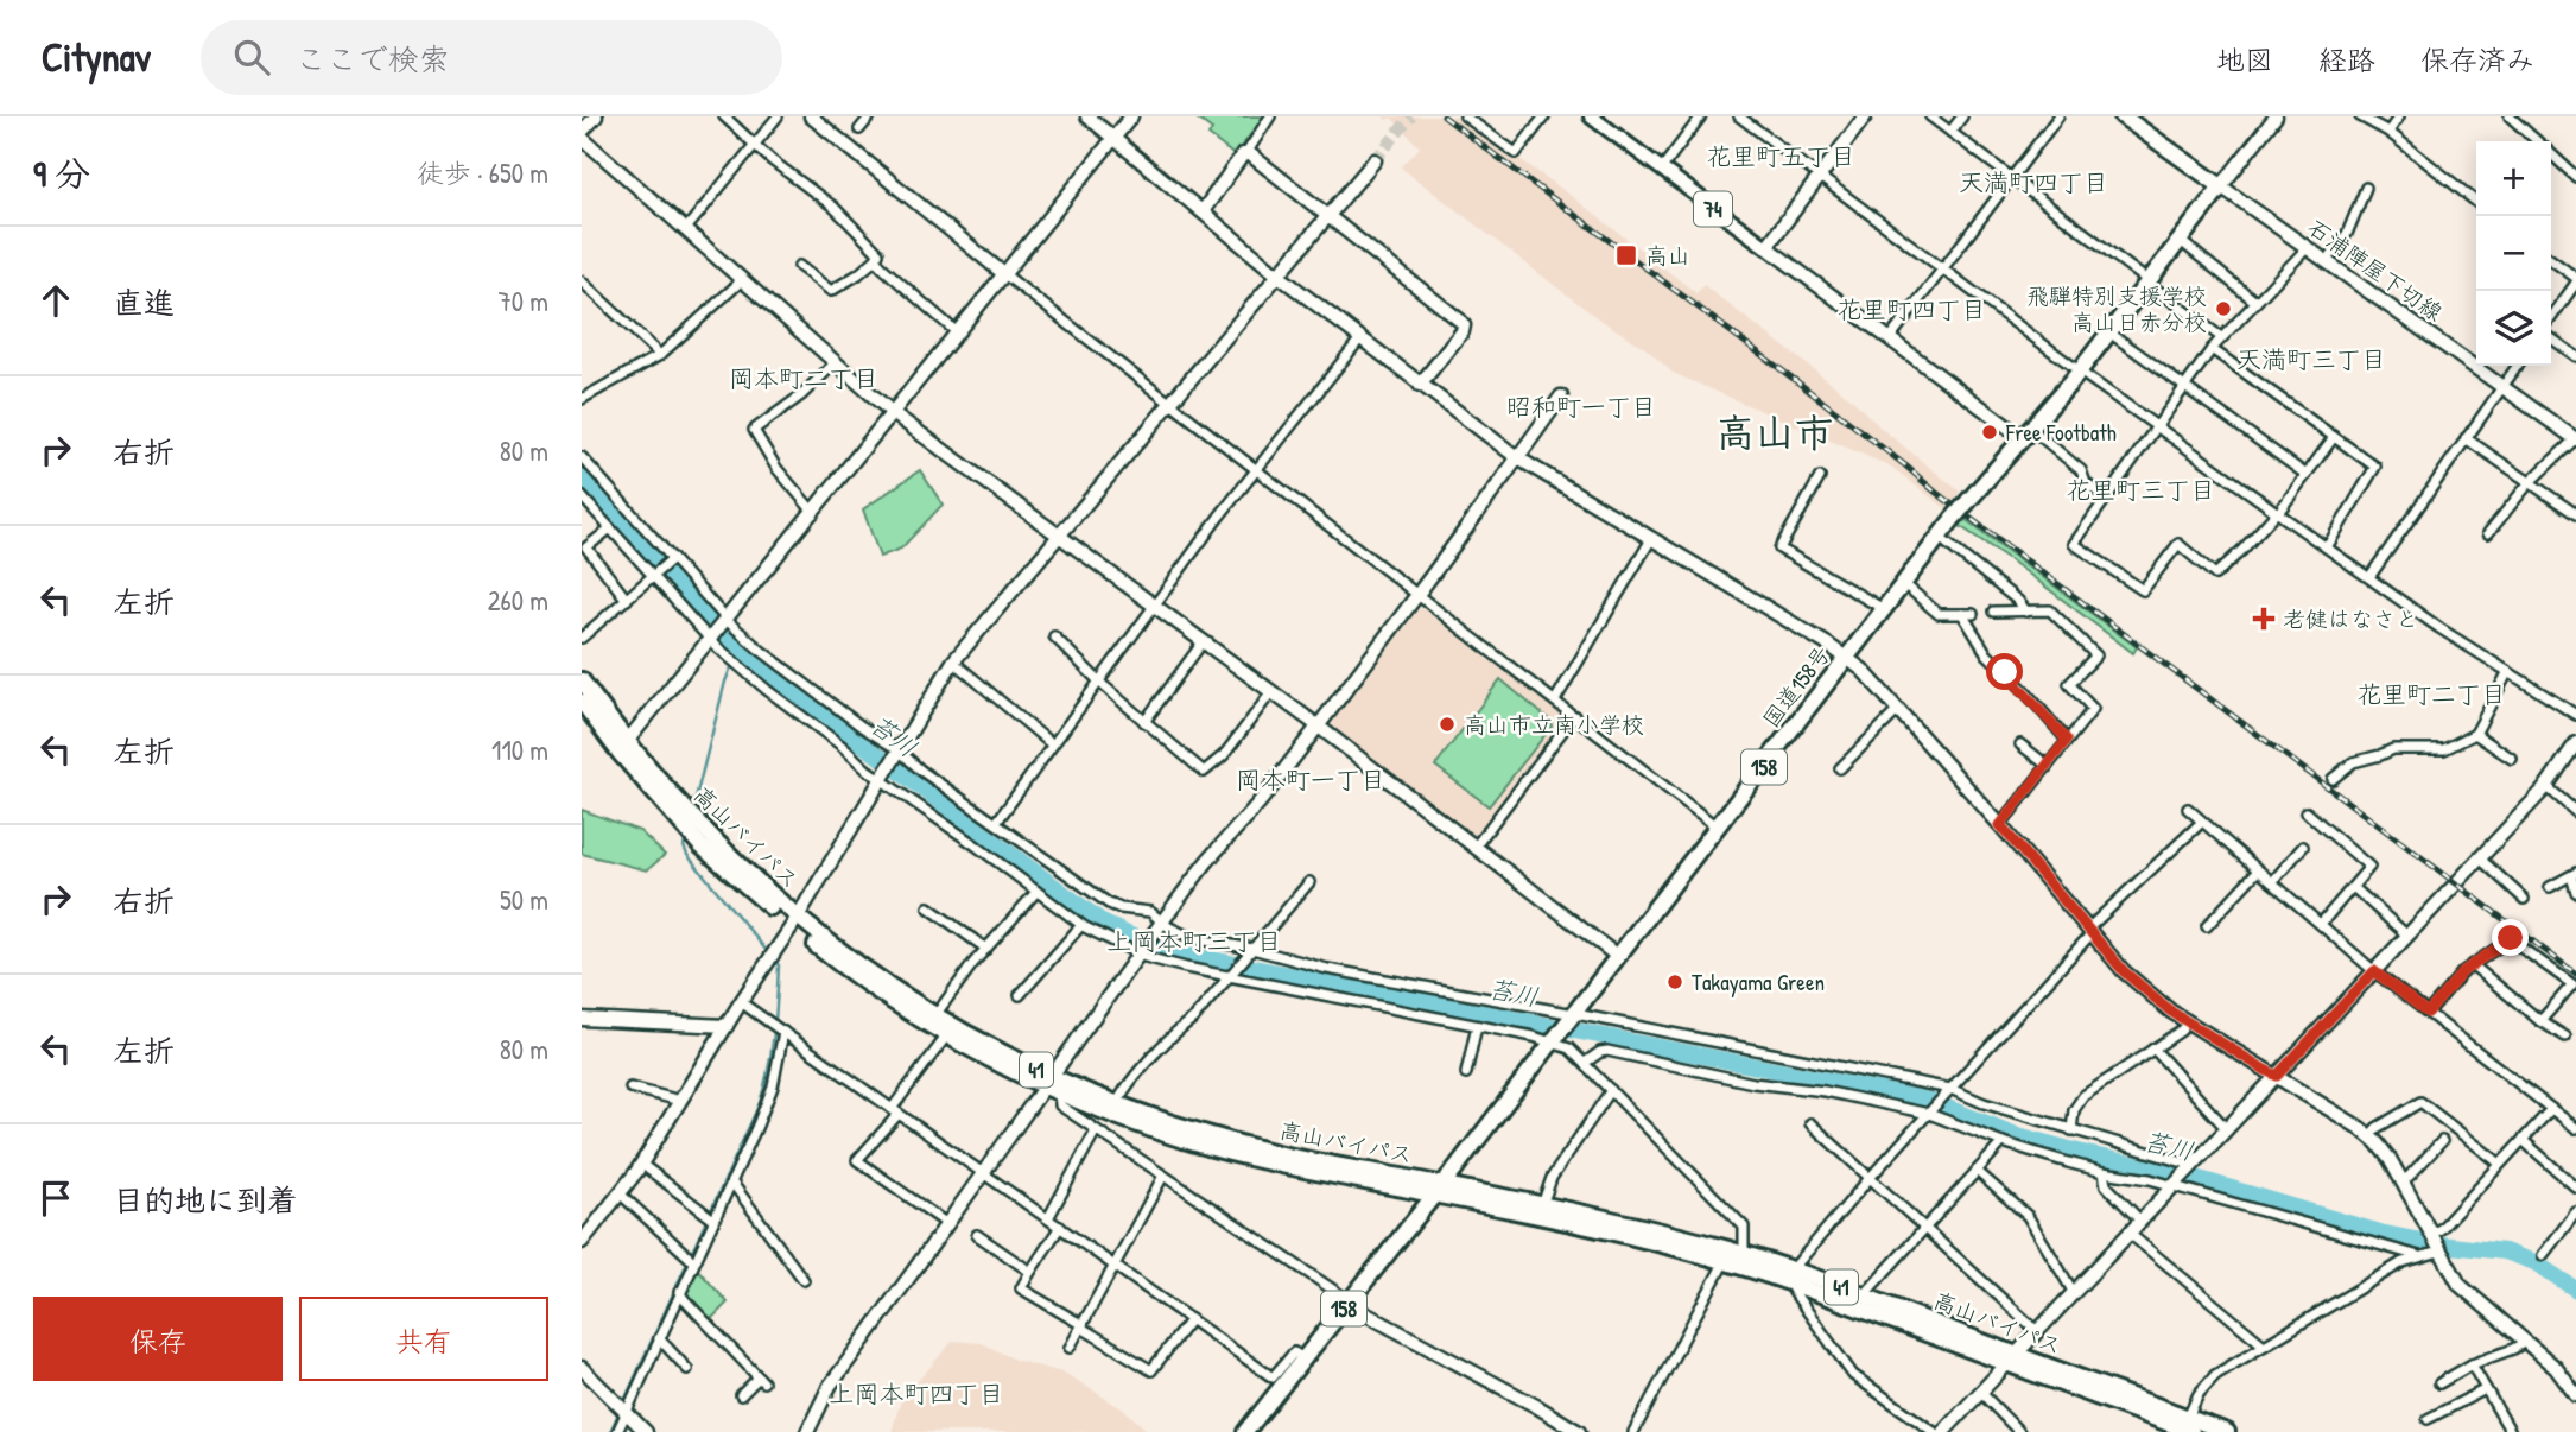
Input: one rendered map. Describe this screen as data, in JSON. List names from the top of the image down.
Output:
{
  "streets": {
    "highway": [
      "国道158号",
      "158",
      "高山バイパス",
      "41"
    ],
    "main road": ["74"],
    "street": ["石浦陣屋下切線"]
  },
  "crossings": [
    ["石浦陣屋下切線", "国道158号"],
    ["国道158号", "高山バイパス"]
  ],
  "districts": [
    "花里町五丁目",
    "天満町四丁目",
    "花里町四丁目",
    "天満町三丁目",
    "岡本町二丁目",
    "昭和町一丁目",
    "高山市",
    "花里町三丁目",
    "花里町二丁目",
    "岡本町一丁目",
    "上岡本町三丁目",
    "上岡本町四丁目"
  ],
  "water": ["苔川"],
  "places": {
    "transit": ["高山"],
    "other": [
      "飛騨特別支援学校 高山日赤分校",
      "Free Footbath",
      "高山市立南小学校",
      "Takayama Green"
    ],
    "health": ["老健はなさと"]
  },
  "page": {
    "header": "Citynav",
    "search": "ここで検索",
    "nav": ["地図", "経路", "保存済み"],
    "heading": ["9 分", "徒歩 · 650 m"],
    "map_buttons": ["+", "−"],
    "list": [
      ["直進", "70 m"],
      ["右折", "80 m"],
      ["左折", "260 m"],
      ["左折", "110 m"],
      ["右折", "50 m"],
      ["左折", "80 m"],
      "目的地に到着"
    ],
    "buttons": ["保存", "共有"]
  }
}
